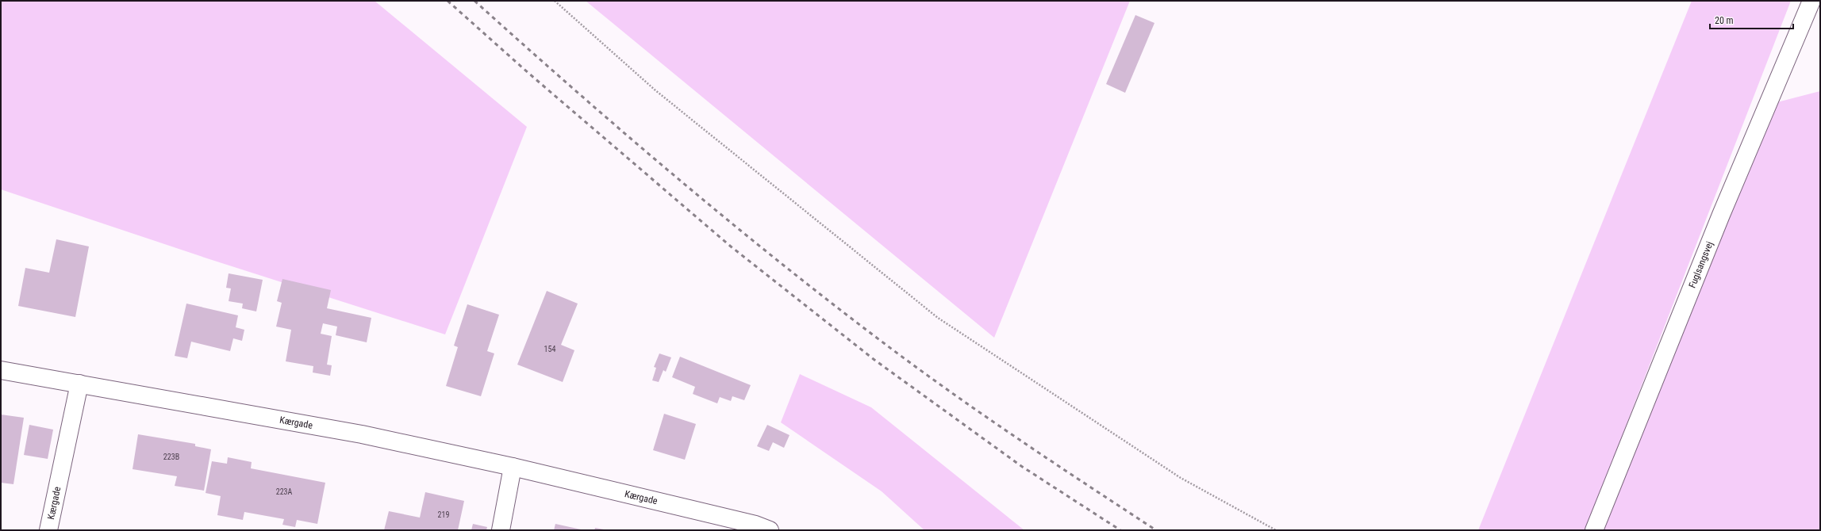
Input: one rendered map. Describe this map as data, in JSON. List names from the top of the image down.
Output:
{
  "streets": {
    "street": ["Fuglsangsvej", "Kærgade"]
  },
  "house_numbers": [
    "154",
    "223B",
    "223A",
    "219"
  ],
  "scale_bar": "20 m"
}
